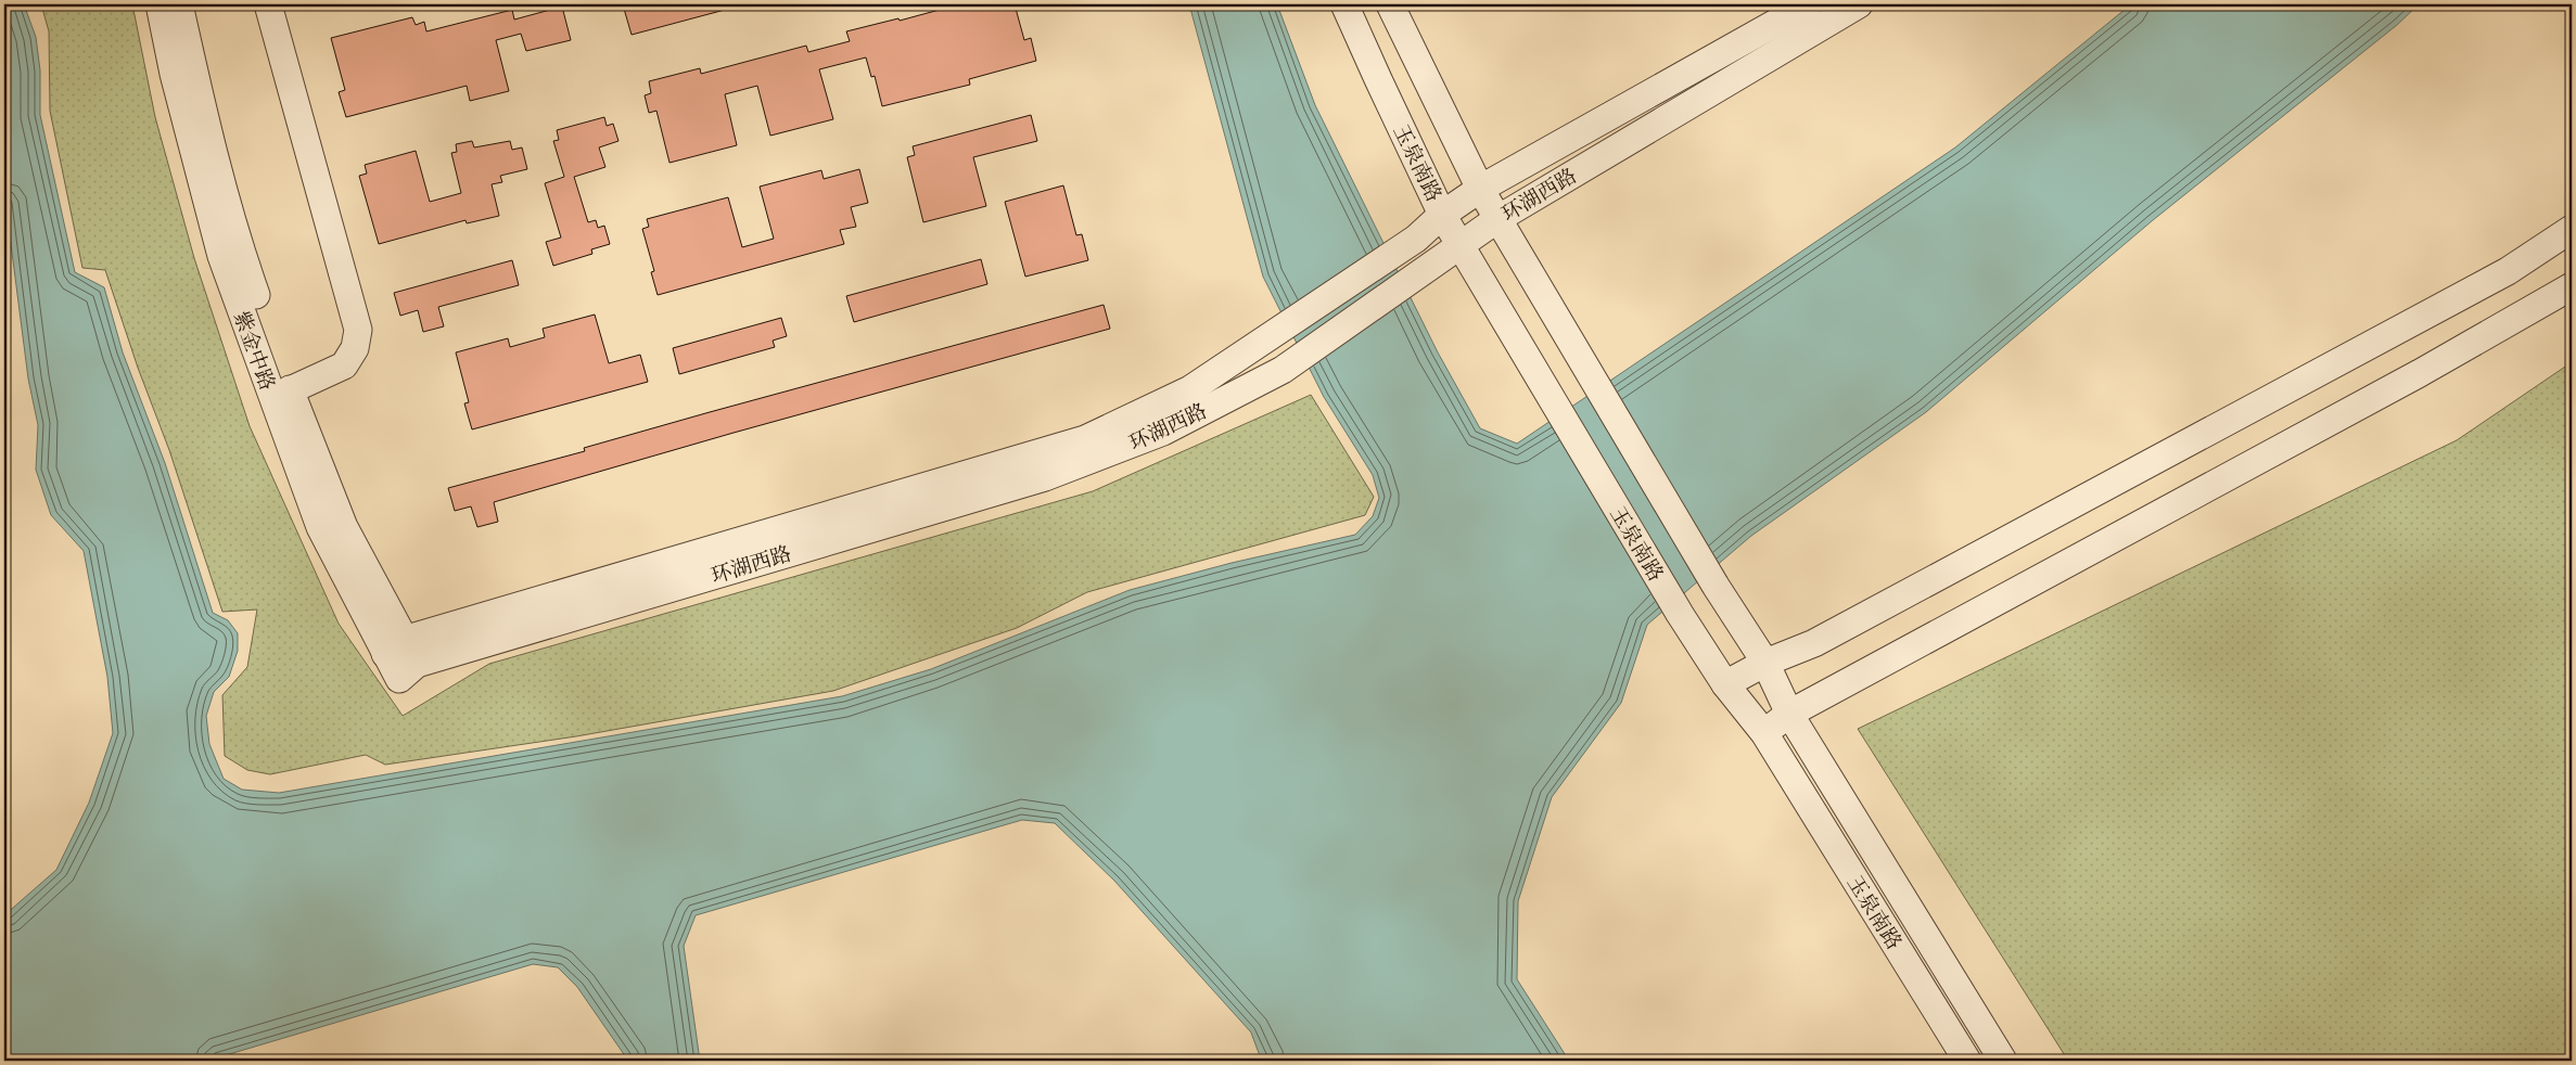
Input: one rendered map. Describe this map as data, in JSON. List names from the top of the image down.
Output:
{
  "streets": {
    "street": ["玉泉南路", "环湖西路", "紫金中路"]
  },
  "crossings": [
    ["玉泉南路", "环湖西路"],
    ["环湖西路", "紫金中路"]
  ]
}
